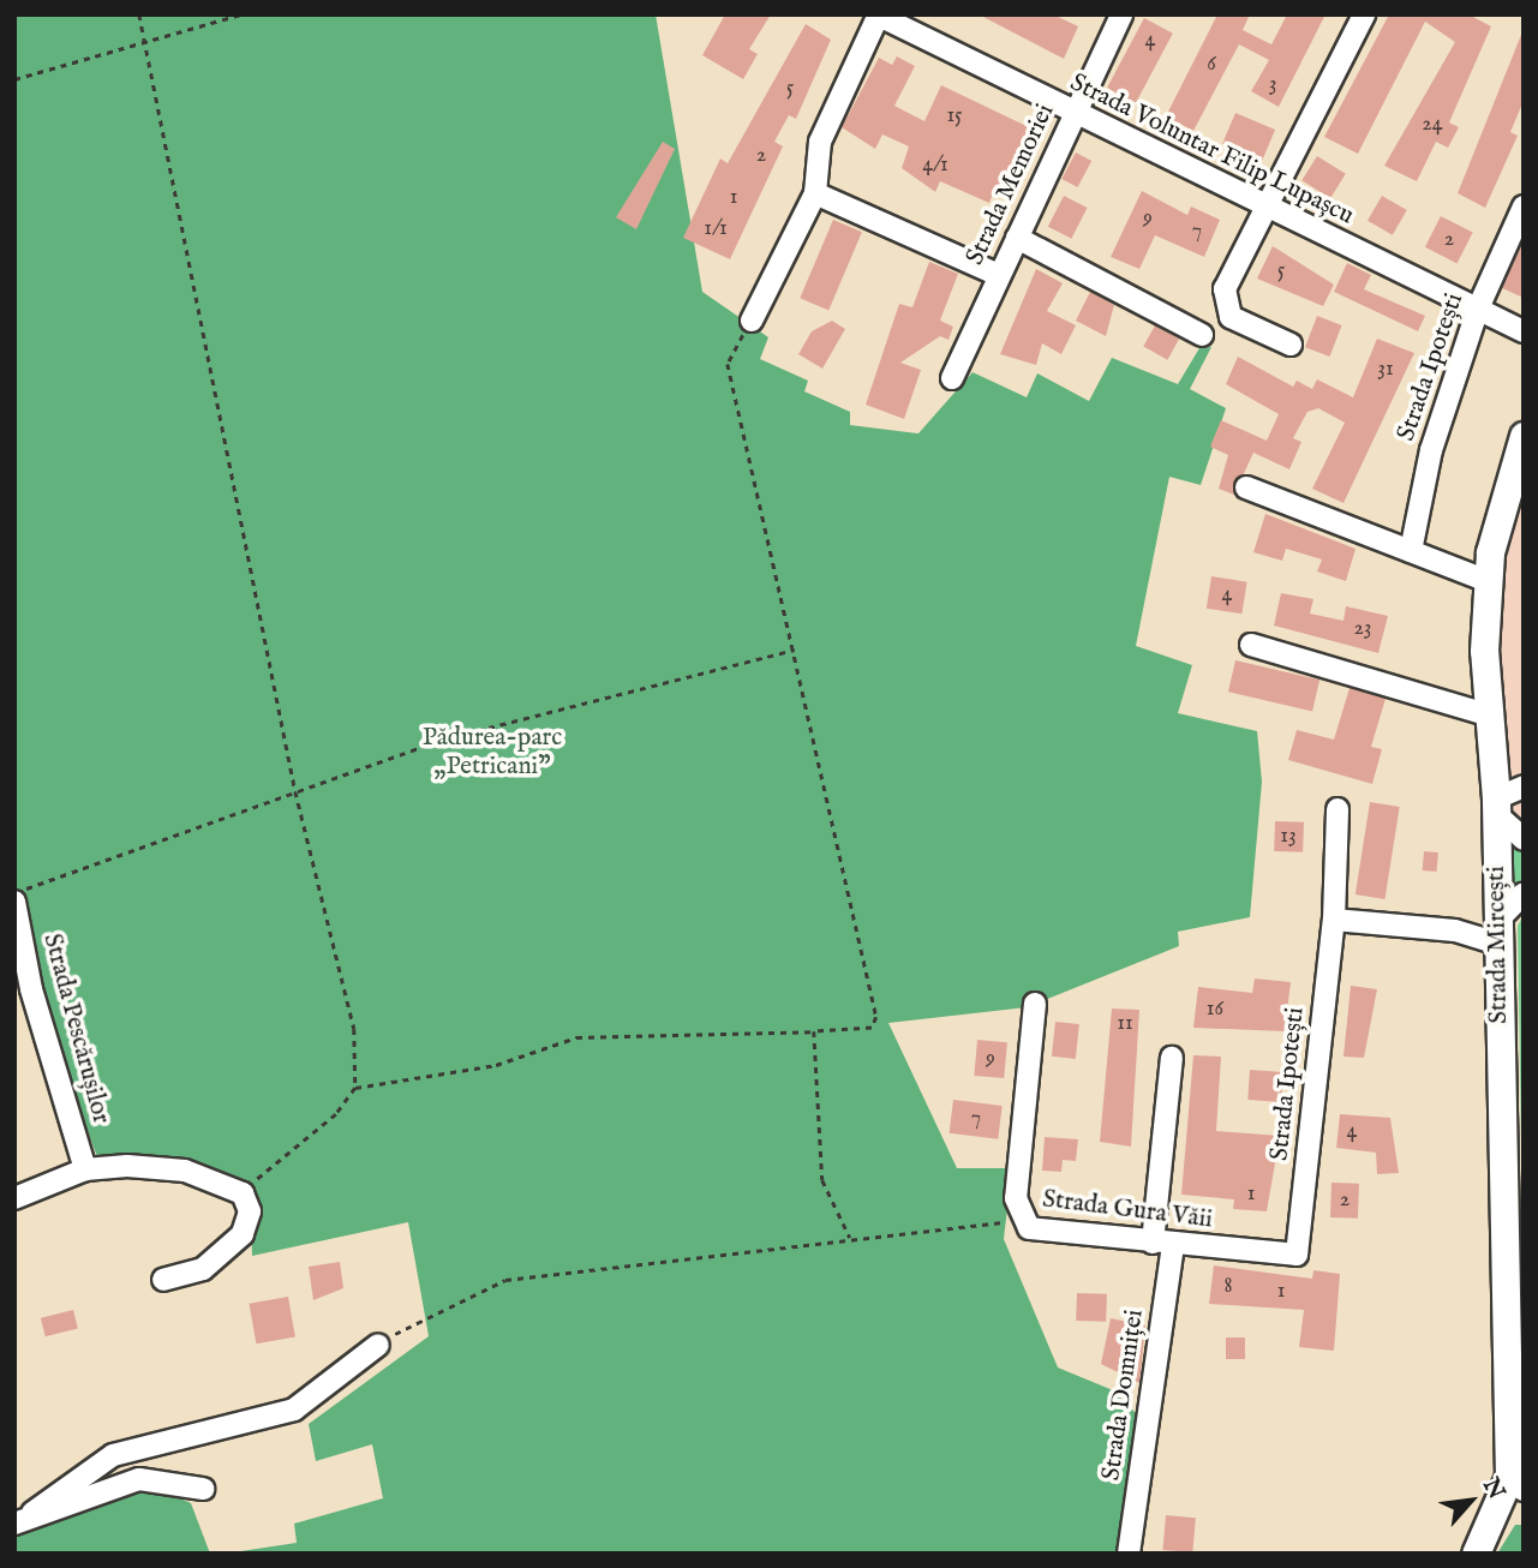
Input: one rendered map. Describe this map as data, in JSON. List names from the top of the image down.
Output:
{
  "streets": {
    "main road": ["Strada Mircești"],
    "street": [
      "Strada Voluntar Filip Lupașcu",
      "Strada Memoriei",
      "Strada Ipotești",
      "Strada Pescărușilor",
      "Strada Gura Văii",
      "Strada Domniței"
    ]
  },
  "crossings": [
    ["Strada Voluntar Filip Lupașcu", "Strada Memoriei"],
    ["Strada Voluntar Filip Lupașcu", "Strada Ipotești"],
    ["Strada Ipotești", "Strada Gura Văii"],
    ["Strada Gura Văii", "Strada Domniței"]
  ],
  "parks": ["Pădurea-parc „Petricani”"],
  "house_numbers": [
    "4",
    "6",
    "3",
    "5",
    "15",
    "24",
    "2",
    "4/1",
    "1",
    "9",
    "1/1",
    "7",
    "2",
    "5",
    "31",
    "4",
    "23",
    "13",
    "16",
    "11",
    "9",
    "7",
    "4",
    "1",
    "2",
    "8",
    "1"
  ],
  "north": "top right"
}
